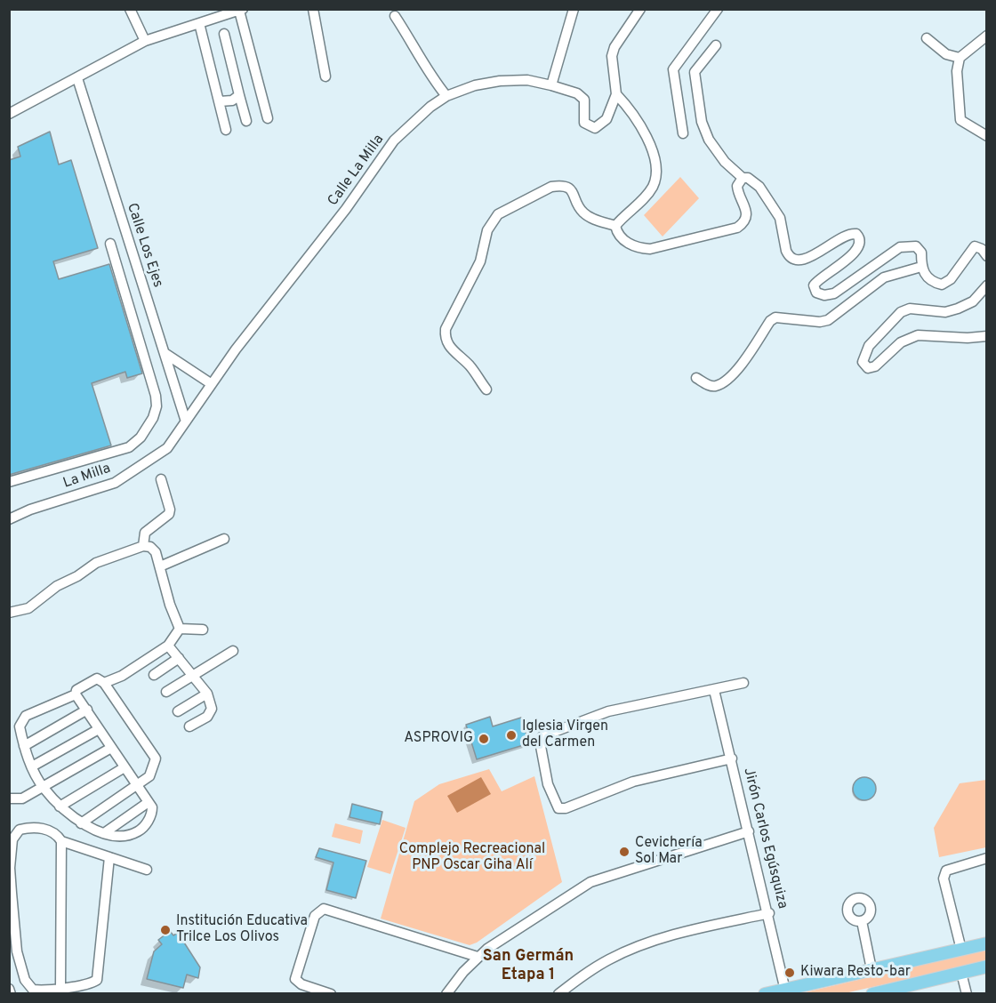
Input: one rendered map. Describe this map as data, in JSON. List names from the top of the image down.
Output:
{
  "streets": {
    "street": [
      "Calle La Milla",
      "Calle Los Ejes",
      "La Milla",
      "Jirón Carlos Egúsquiza"
    ]
  },
  "crossings": [
    ["Calle La Milla", "Calle Los Ejes"],
    ["Calle La Milla", "La Milla"],
    ["Calle Los Ejes", "La Milla"]
  ],
  "districts": ["San Germán Etapa 1"],
  "parks": ["Complejo Recreacional PNP Oscar Giha Alí"],
  "places": [
    "Iglesia Virgen del Carmen",
    "ASPROVIG",
    "Cevichería Sol Mar",
    "Institución Educativa Trilce Los Olivos",
    "Kiwara Resto-bar"
  ]
}
